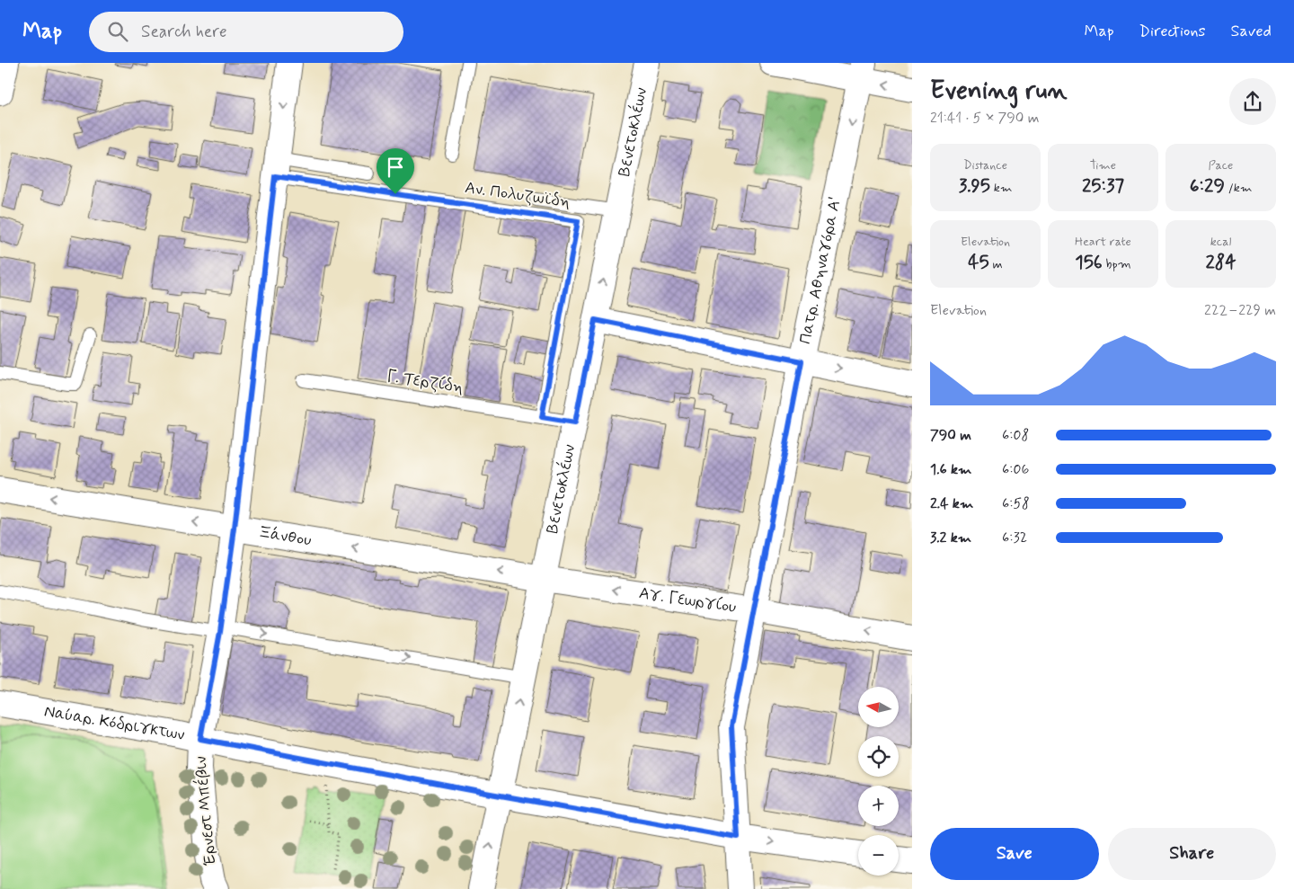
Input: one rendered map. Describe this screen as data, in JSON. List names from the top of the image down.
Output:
{
  "streets": {
    "street": [
      "Βενετοκλέων",
      "Πατρ. Αθηναγόρα Α'",
      "Ξάνθου",
      "Αγ. Γεωργίου",
      "Ναύαρ. Κόδριγκτων",
      "Έρνεστ Μπέβιν"
    ],
    "lane": ["Αν. Πολυζωϊδη", "Γ. Τερζίδη"]
  },
  "crossings": [
    ["Βενετοκλέων", "Ξάνθου"],
    ["Βενετοκλέων", "Αγ. Γεωργίου"],
    ["Βενετοκλέων", "Ναύαρ. Κόδριγκτων"],
    ["Αν. Πολυζωϊδη", "Γ. Τερζίδη"],
    ["Αν. Πολυζωϊδη", "Έρνεστ Μπέβιν"],
    ["Πατρ. Αθηναγόρα Α'", "Αγ. Γεωργίου"],
    ["Πατρ. Αθηναγόρα Α'", "Ναύαρ. Κόδριγκτων"],
    ["Ξάνθου", "Αγ. Γεωργίου"],
    ["Ξάνθου", "Έρνεστ Μπέβιν"],
    ["Ναύαρ. Κόδριγκτων", "Έρνεστ Μπέβιν"]
  ],
  "one_way": [
    "Βενετοκλέων",
    "Πατρ. Αθηναγόρα Α'",
    "Ξάνθου",
    "Αγ. Γεωργίου"
  ],
  "north": "left",
  "page": {
    "header": "Map",
    "search": "Search here",
    "nav": ["Map", "Directions", "Saved"],
    "heading": ["Evening run", "21:41 · 5 × 790 m"],
    "stats": [
      ["Distance", "3.95 km"],
      ["Time", "25:37"],
      ["Pace", "6:29 /km"],
      ["Elevation", "45 m"],
      ["Heart rate", "156 bpm"],
      ["kcal", "284"]
    ],
    "chart": ["Elevation", "222–229 m"],
    "list": [
      {
        "name": "790 m",
        "note": "6:08"
      },
      {
        "name": "1.6 km",
        "note": "6:06"
      },
      {
        "name": "2.4 km",
        "note": "6:58"
      },
      {
        "name": "3.2 km",
        "note": "6:32"
      }
    ],
    "map_buttons": ["+", "−"],
    "buttons": ["Save", "Share"]
  }
}
